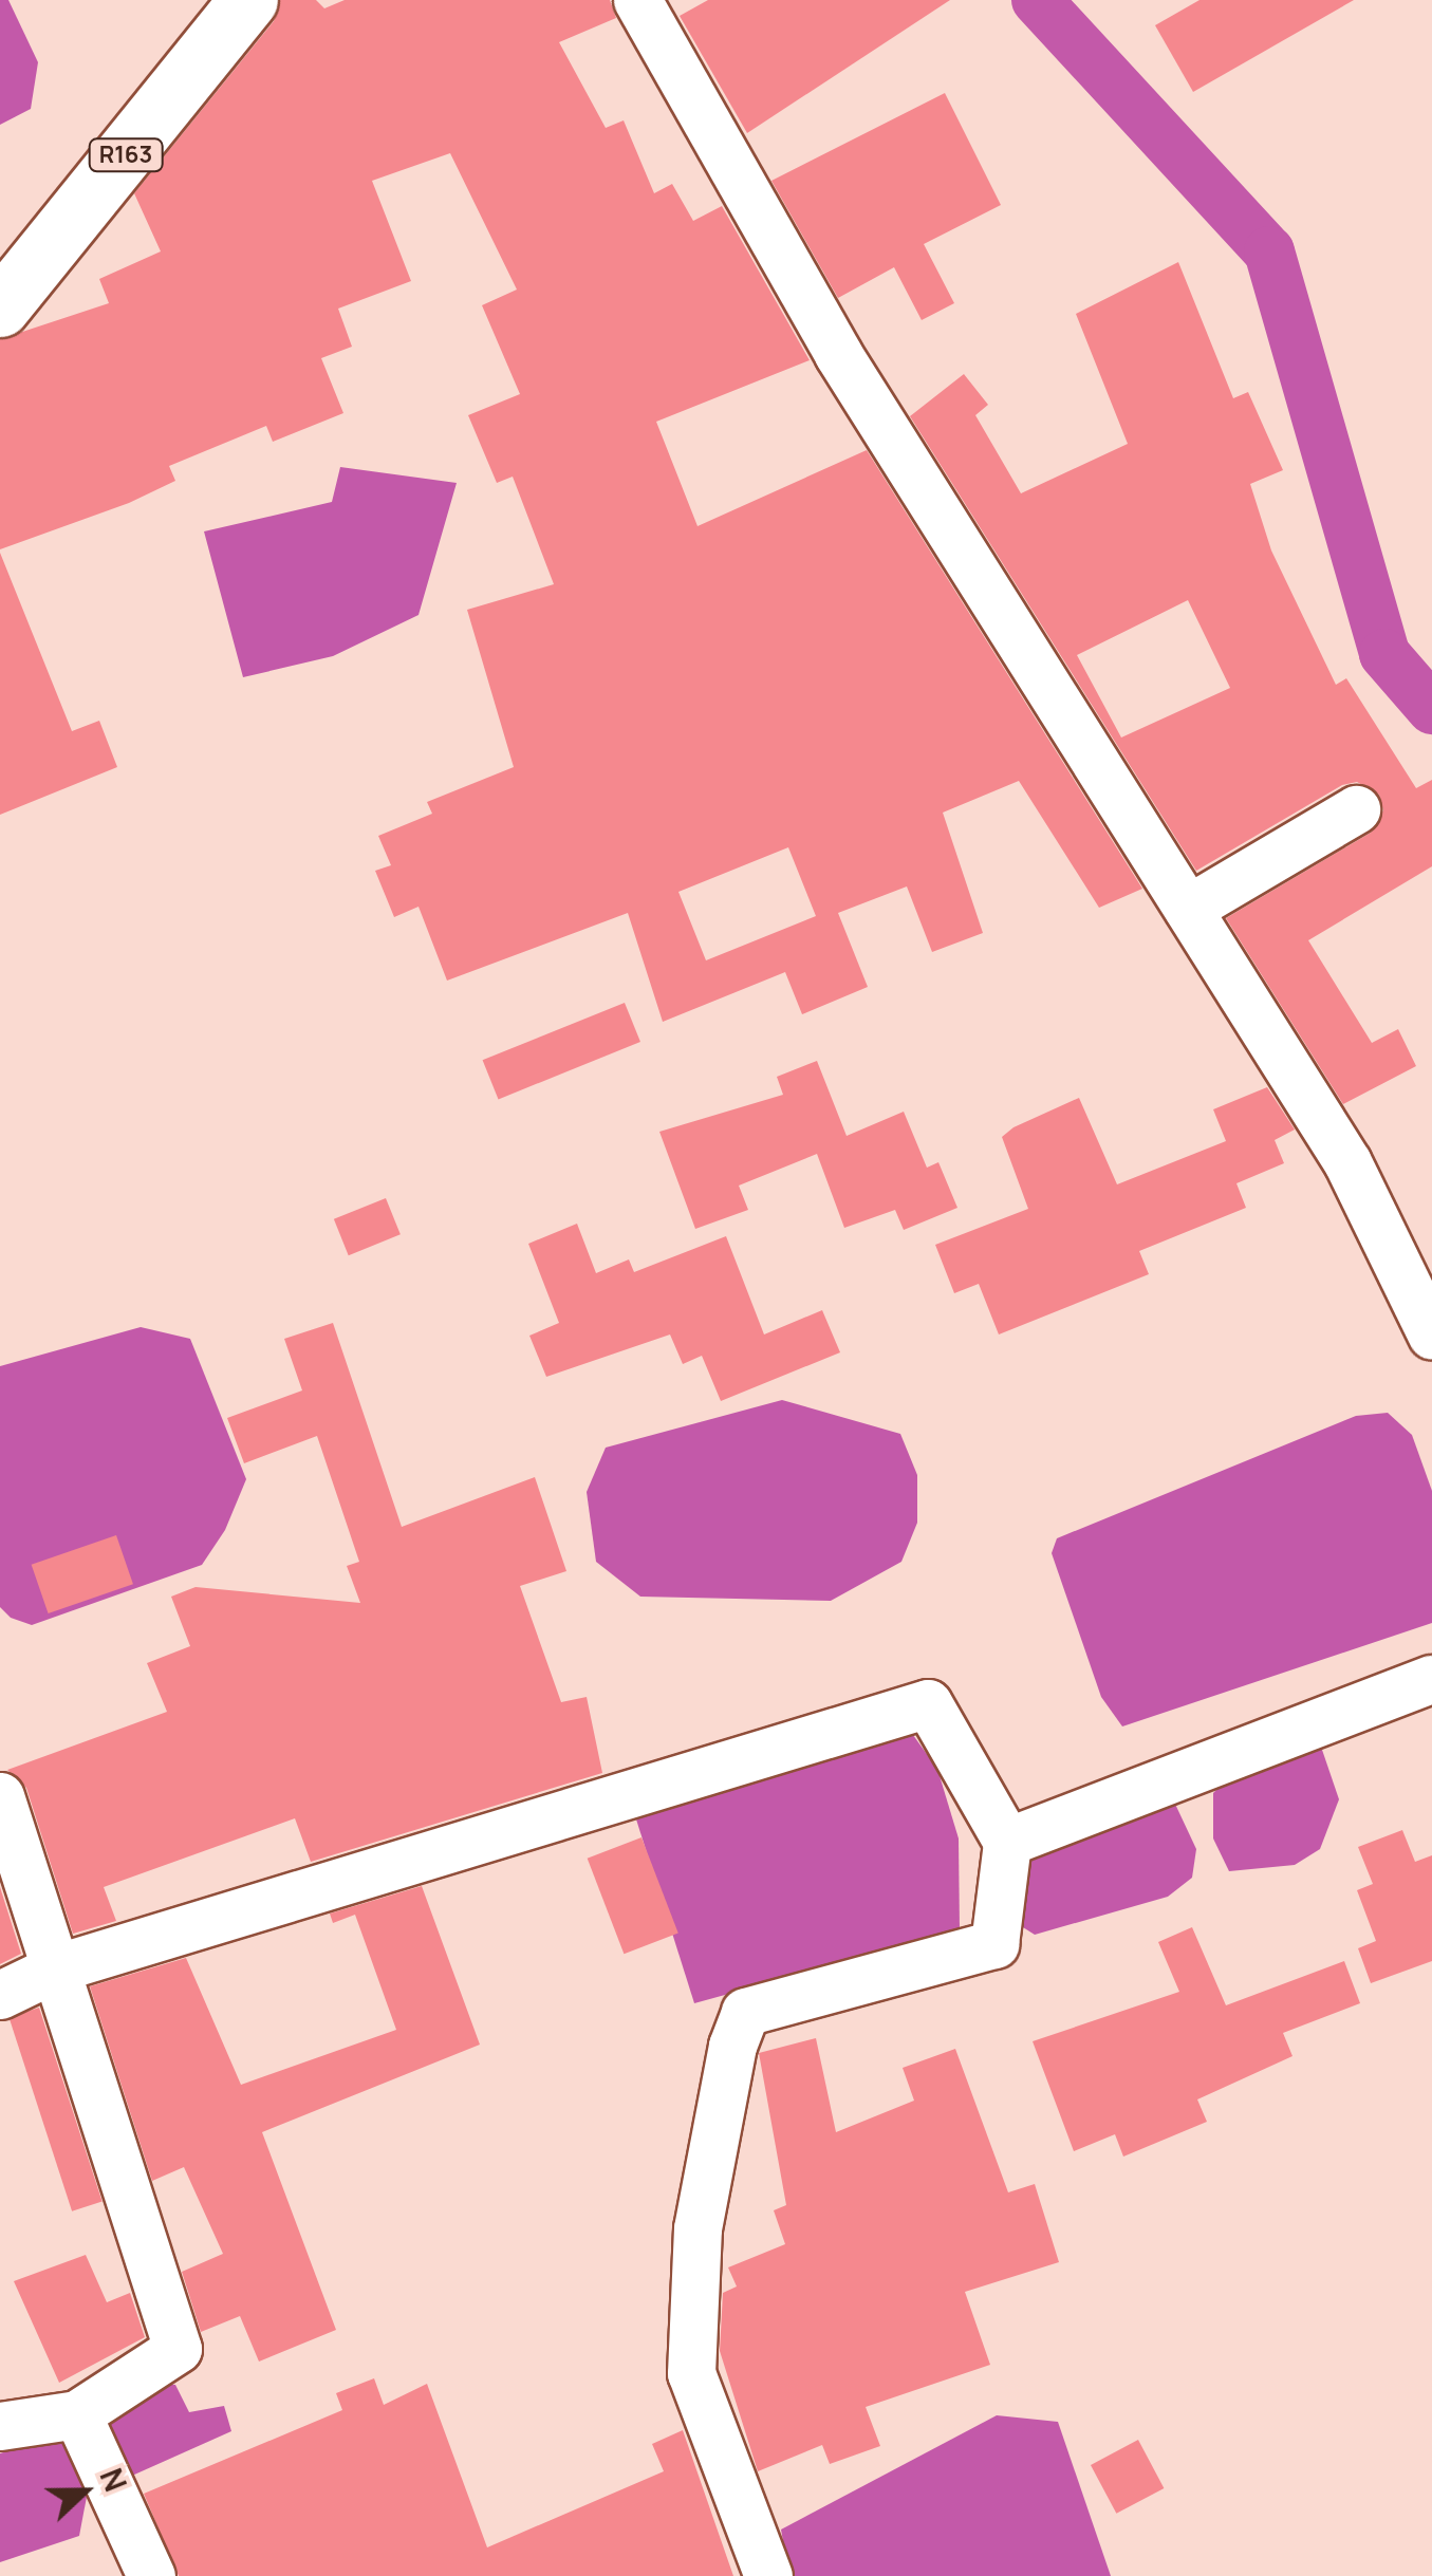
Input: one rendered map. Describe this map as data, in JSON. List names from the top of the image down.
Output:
{
  "streets": {
    "main road": ["R163"]
  },
  "north": "right"
}
